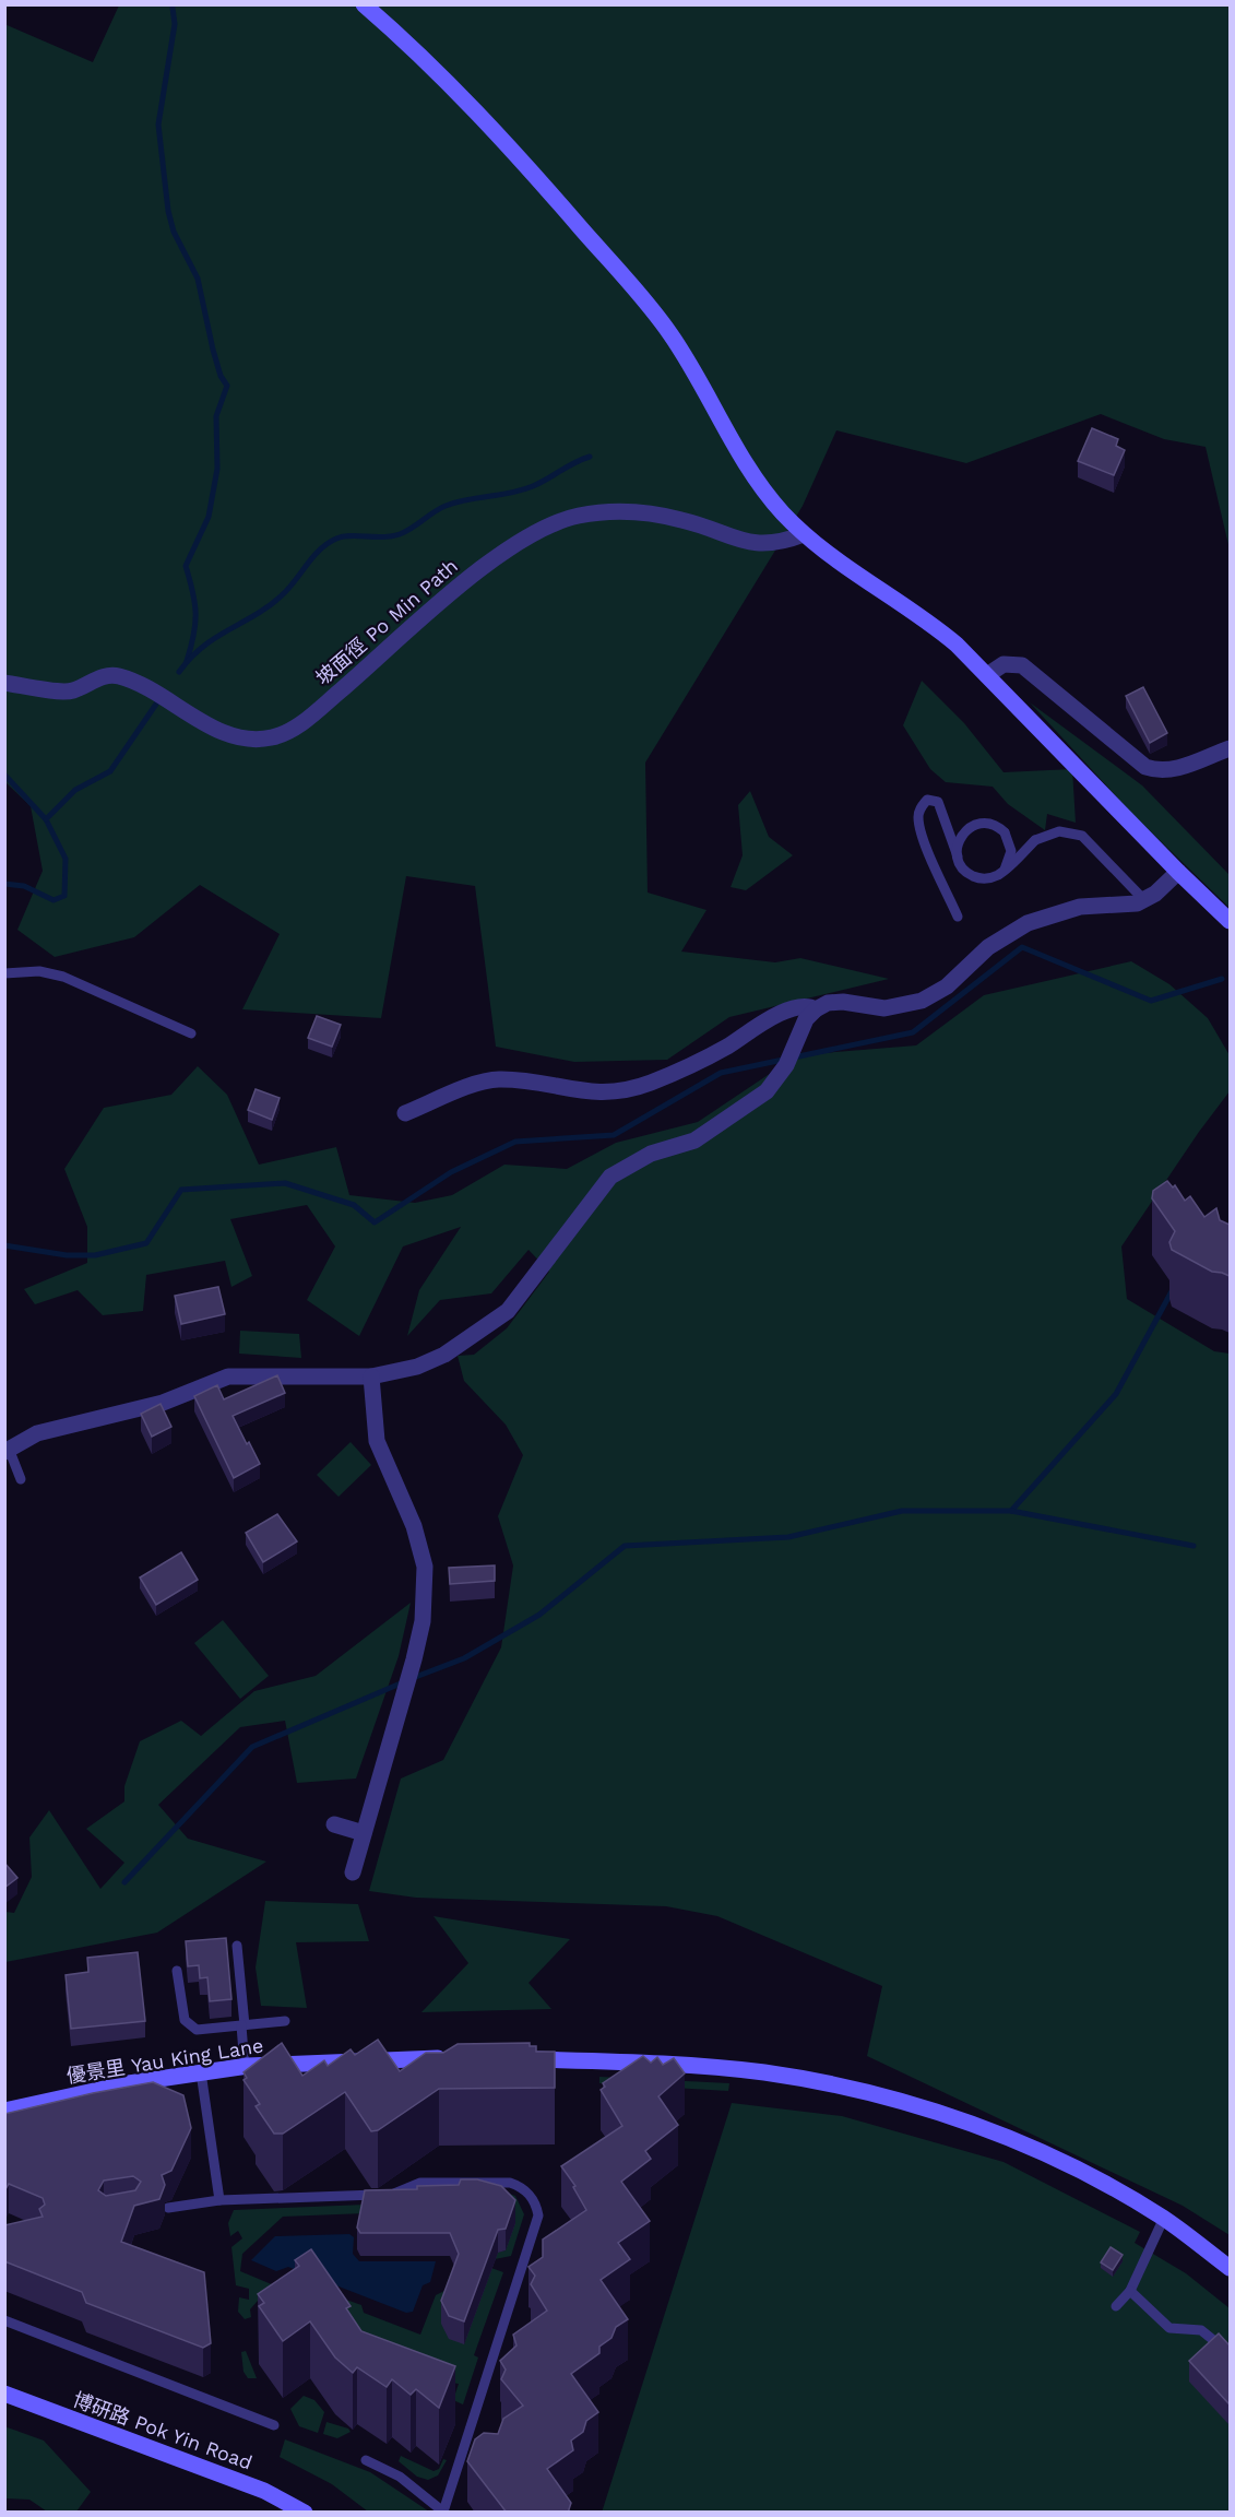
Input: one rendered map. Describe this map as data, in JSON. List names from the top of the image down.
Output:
{
  "streets": {
    "street": ["坡面徑 Po Min Path", "優景里 Yau King Lane", "博研路 Pok Yin Road"]
  }
}
